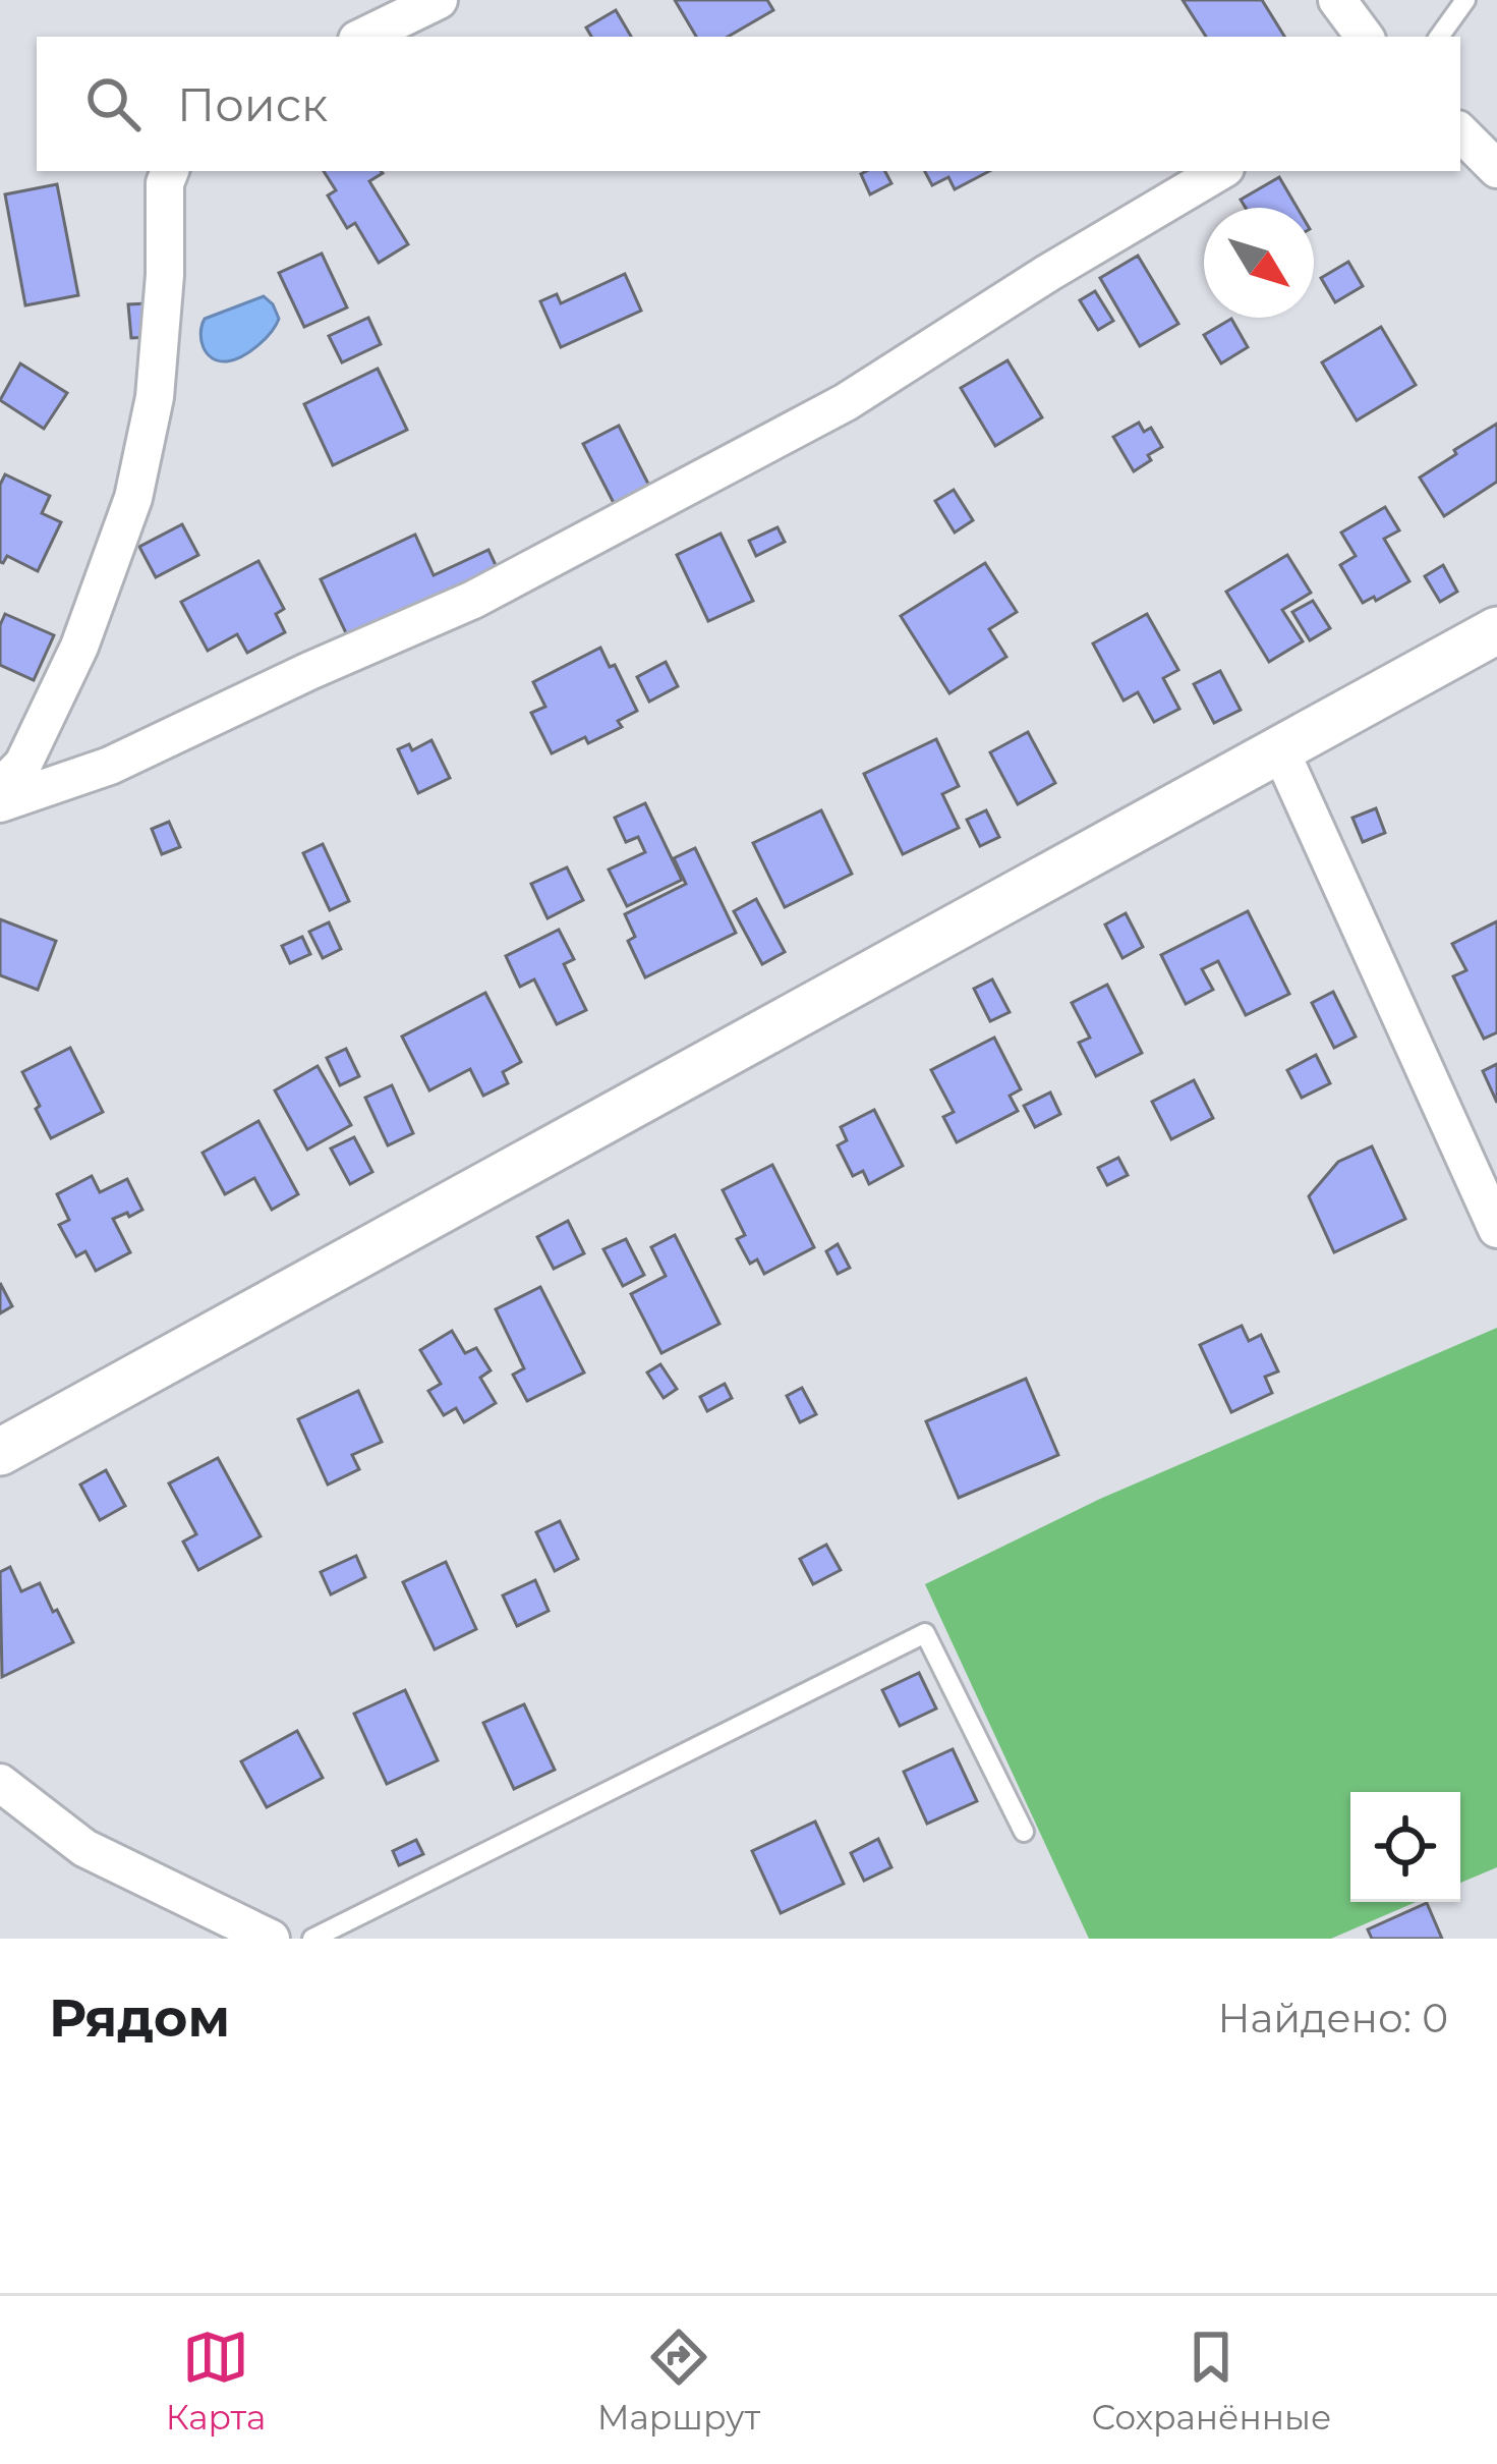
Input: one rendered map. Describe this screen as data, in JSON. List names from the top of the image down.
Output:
{
  "north": "bottom right",
  "page": {
    "search": "Поиск",
    "heading": ["Рядом", "Найдено: 0"],
    "nav": ["Карта", "Маршрут", "Сохранённые"]
  }
}
